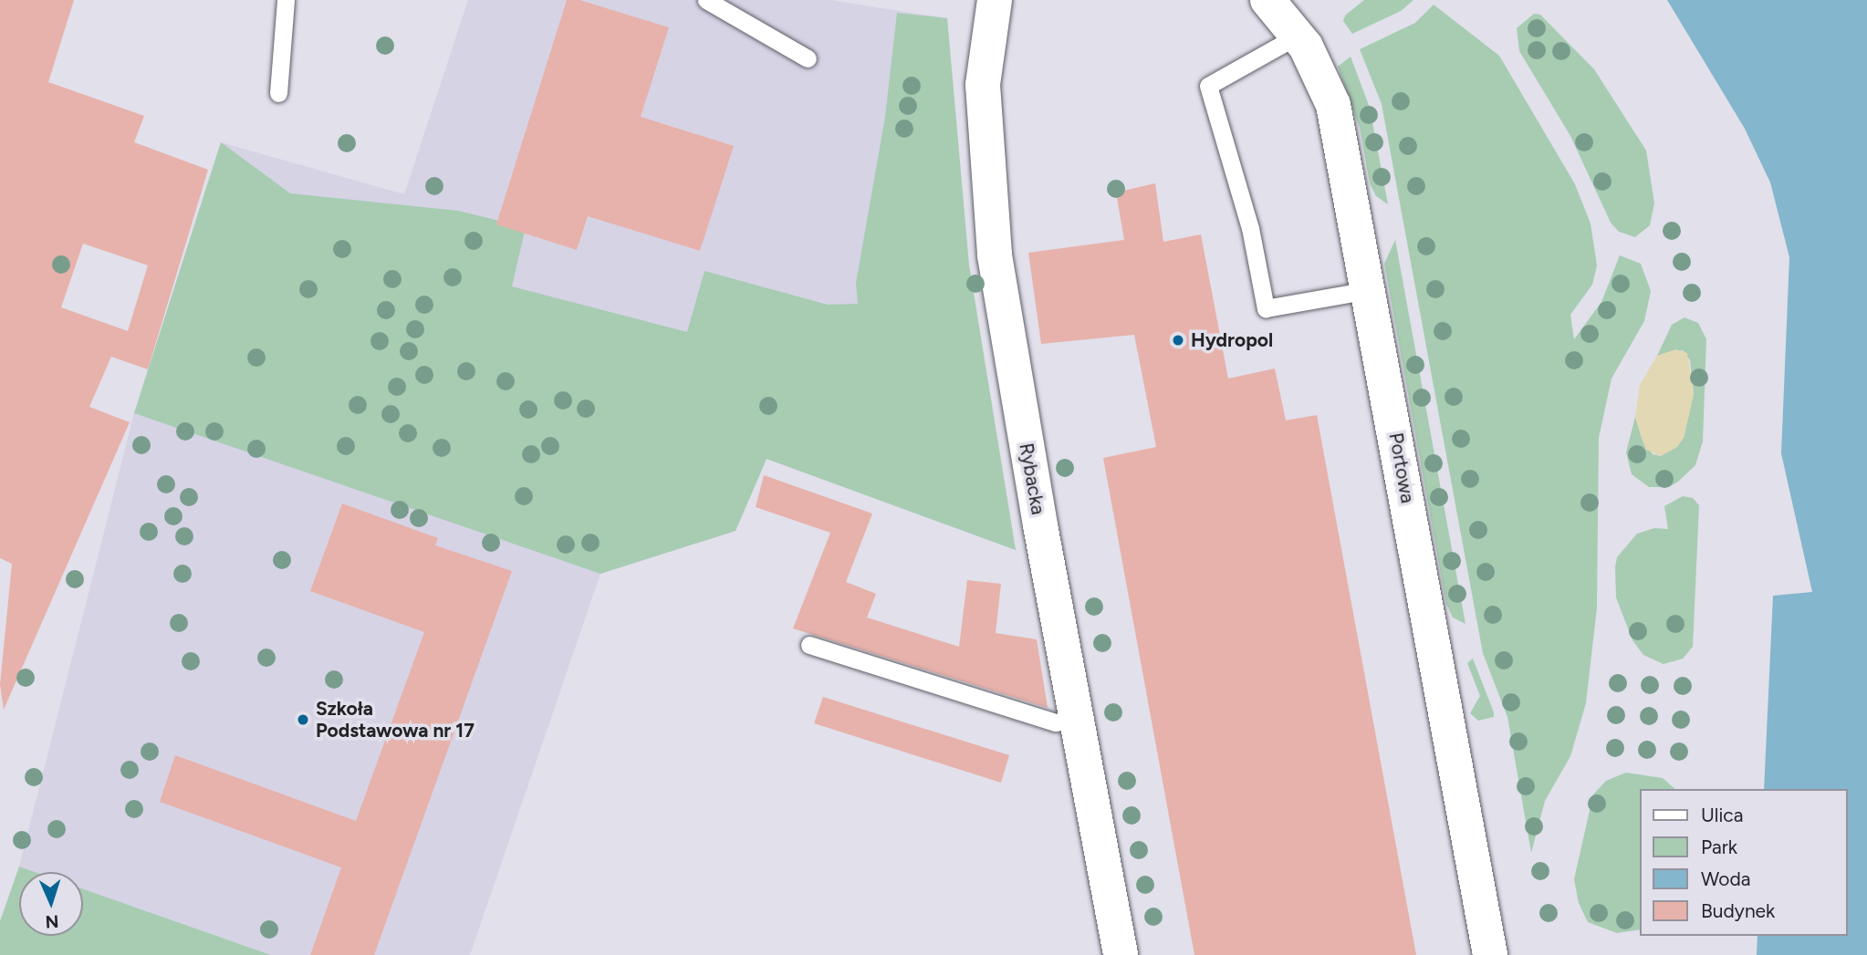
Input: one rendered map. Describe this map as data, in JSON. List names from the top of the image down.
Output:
{
  "streets": {
    "street": ["Portowa", "Rybacka"]
  },
  "places": ["Hydropol", "Szkoła Podstawowa nr 17"],
  "legend": [
    "Ulica",
    "Park",
    "Woda",
    "Budynek"
  ],
  "north": "bottom"
}
